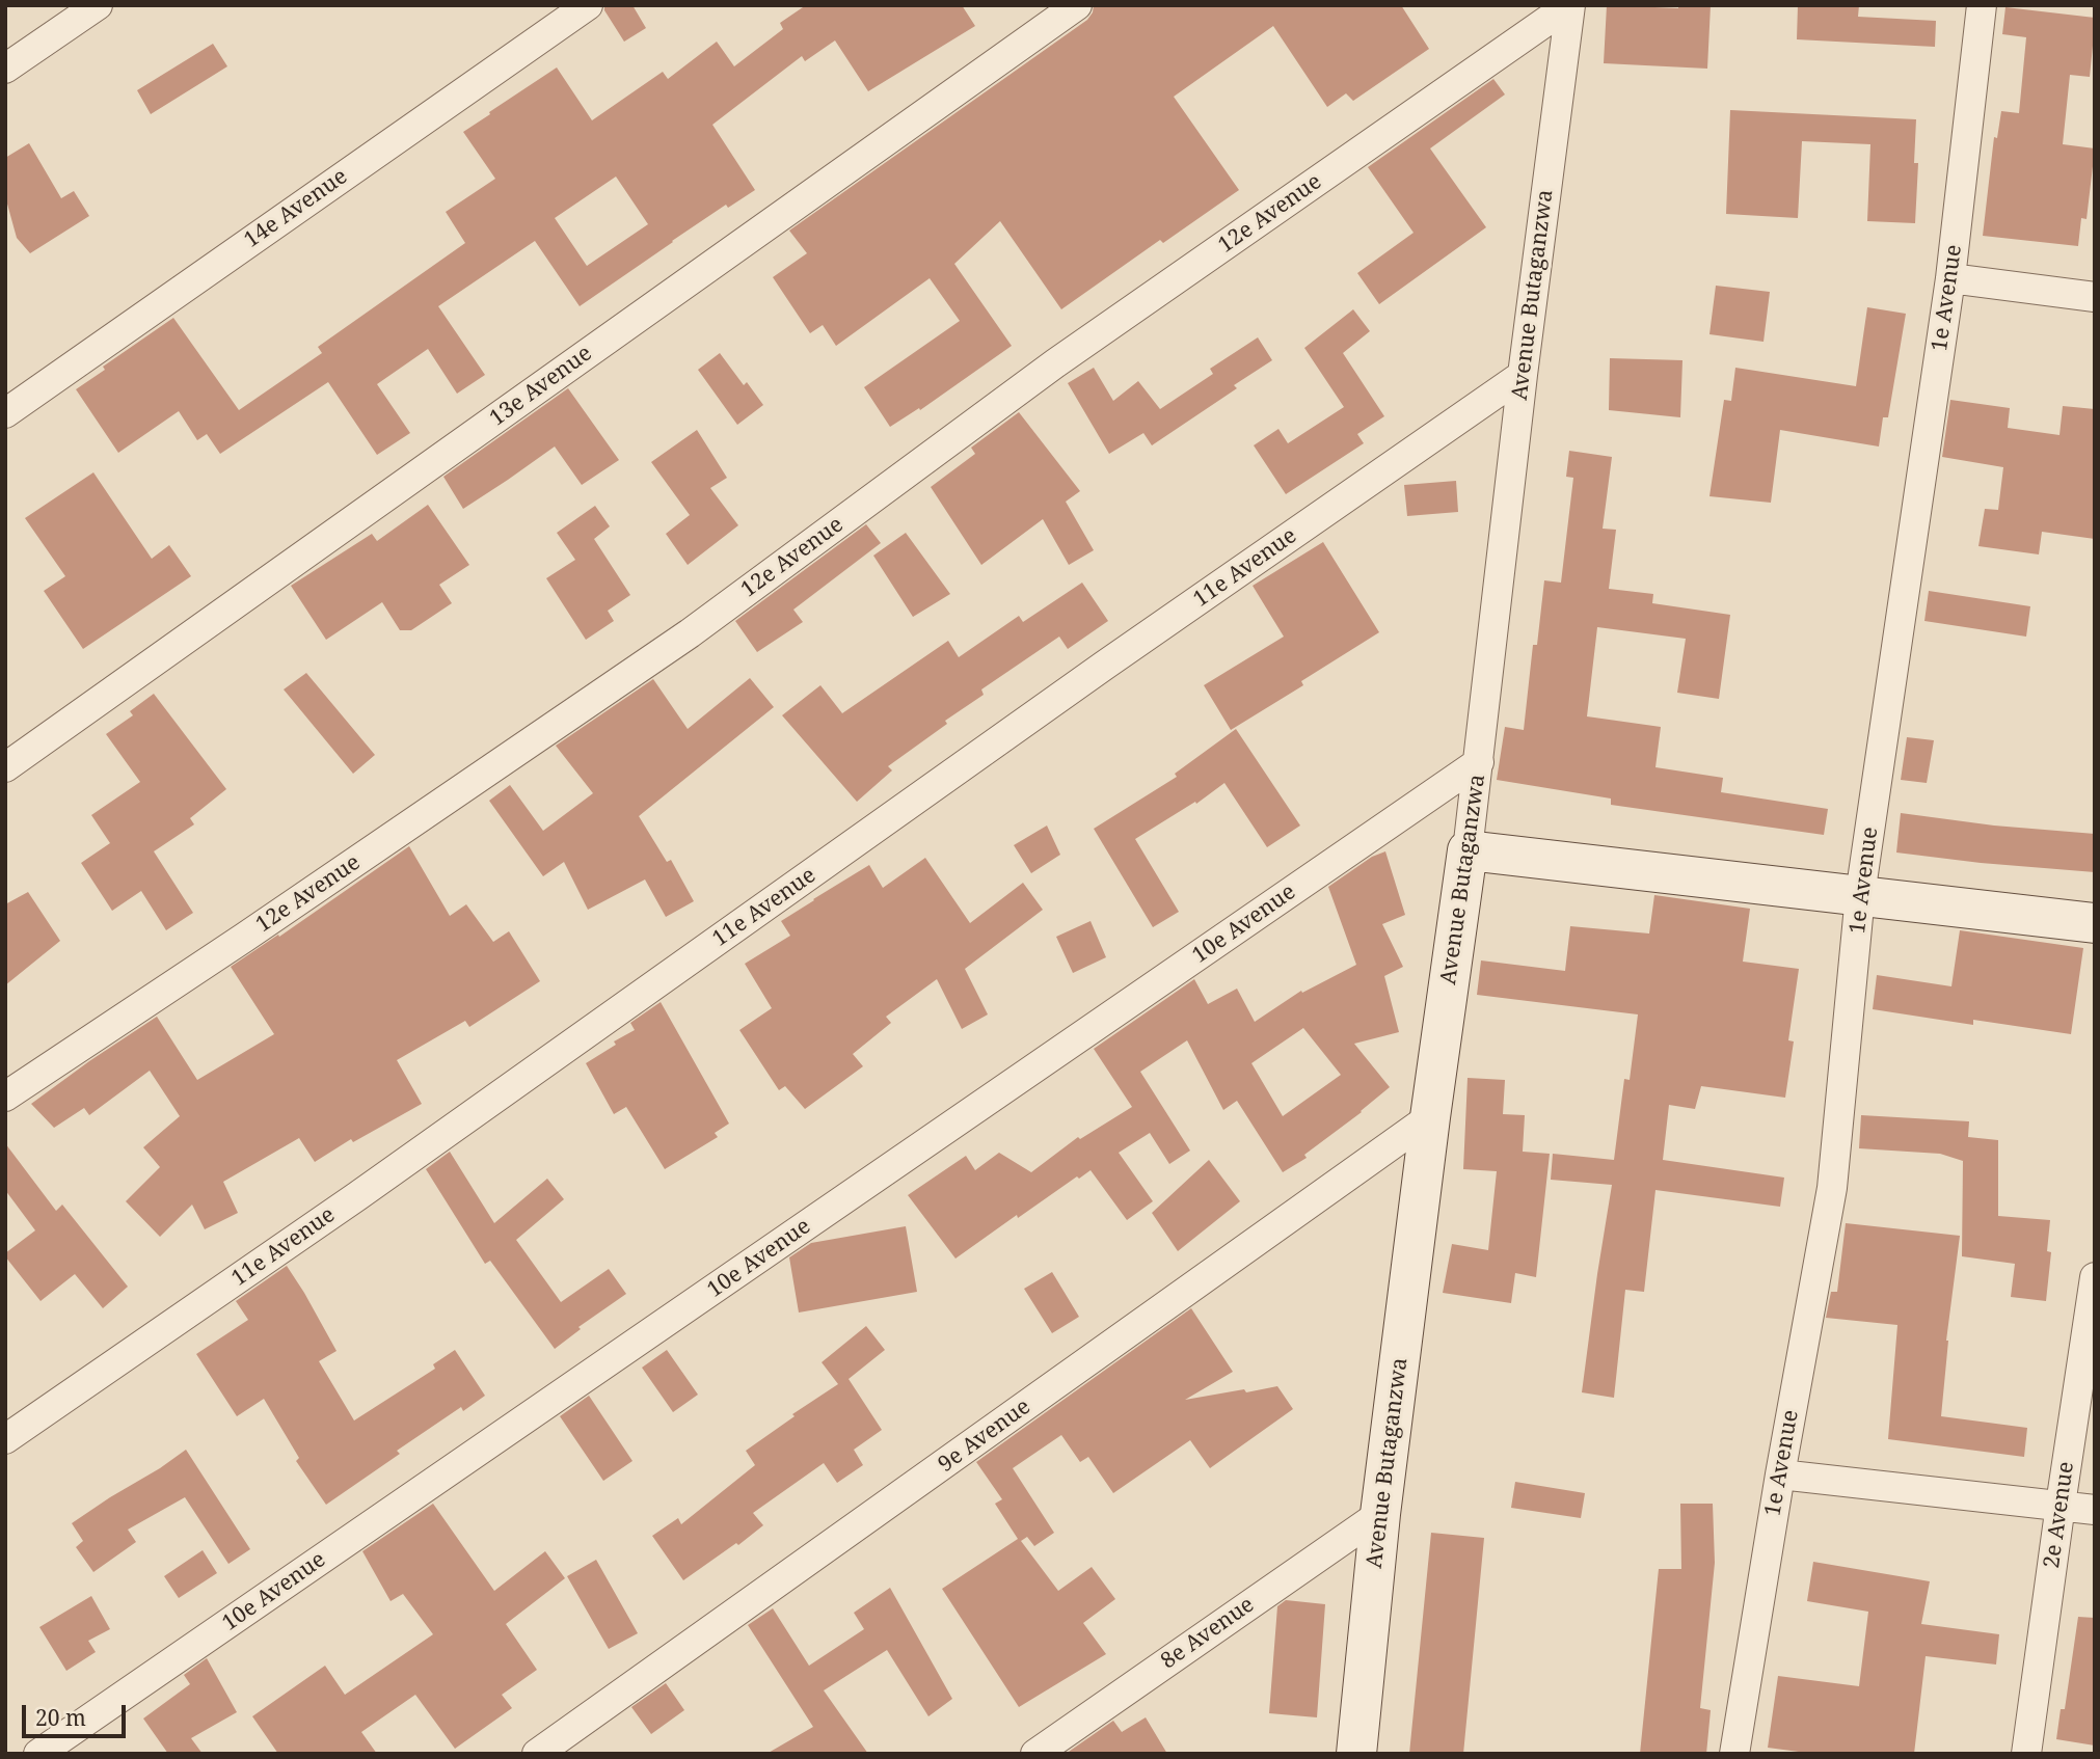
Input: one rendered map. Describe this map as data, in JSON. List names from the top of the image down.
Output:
{
  "streets": {
    "street": [
      "14e Avenue",
      "12e Avenue",
      "Avenue Butaganzwa",
      "1e Avenue",
      "13e Avenue",
      "11e Avenue",
      "10e Avenue",
      "9e Avenue",
      "2e Avenue",
      "8e Avenue"
    ]
  },
  "crossings": [
    ["12e Avenue", "Avenue Butaganzwa"],
    ["Avenue Butaganzwa", "11e Avenue"],
    ["Avenue Butaganzwa", "10e Avenue"],
    ["Avenue Butaganzwa", "9e Avenue"],
    ["Avenue Butaganzwa", "8e Avenue"]
  ],
  "scale_bar": "20 m"
}
